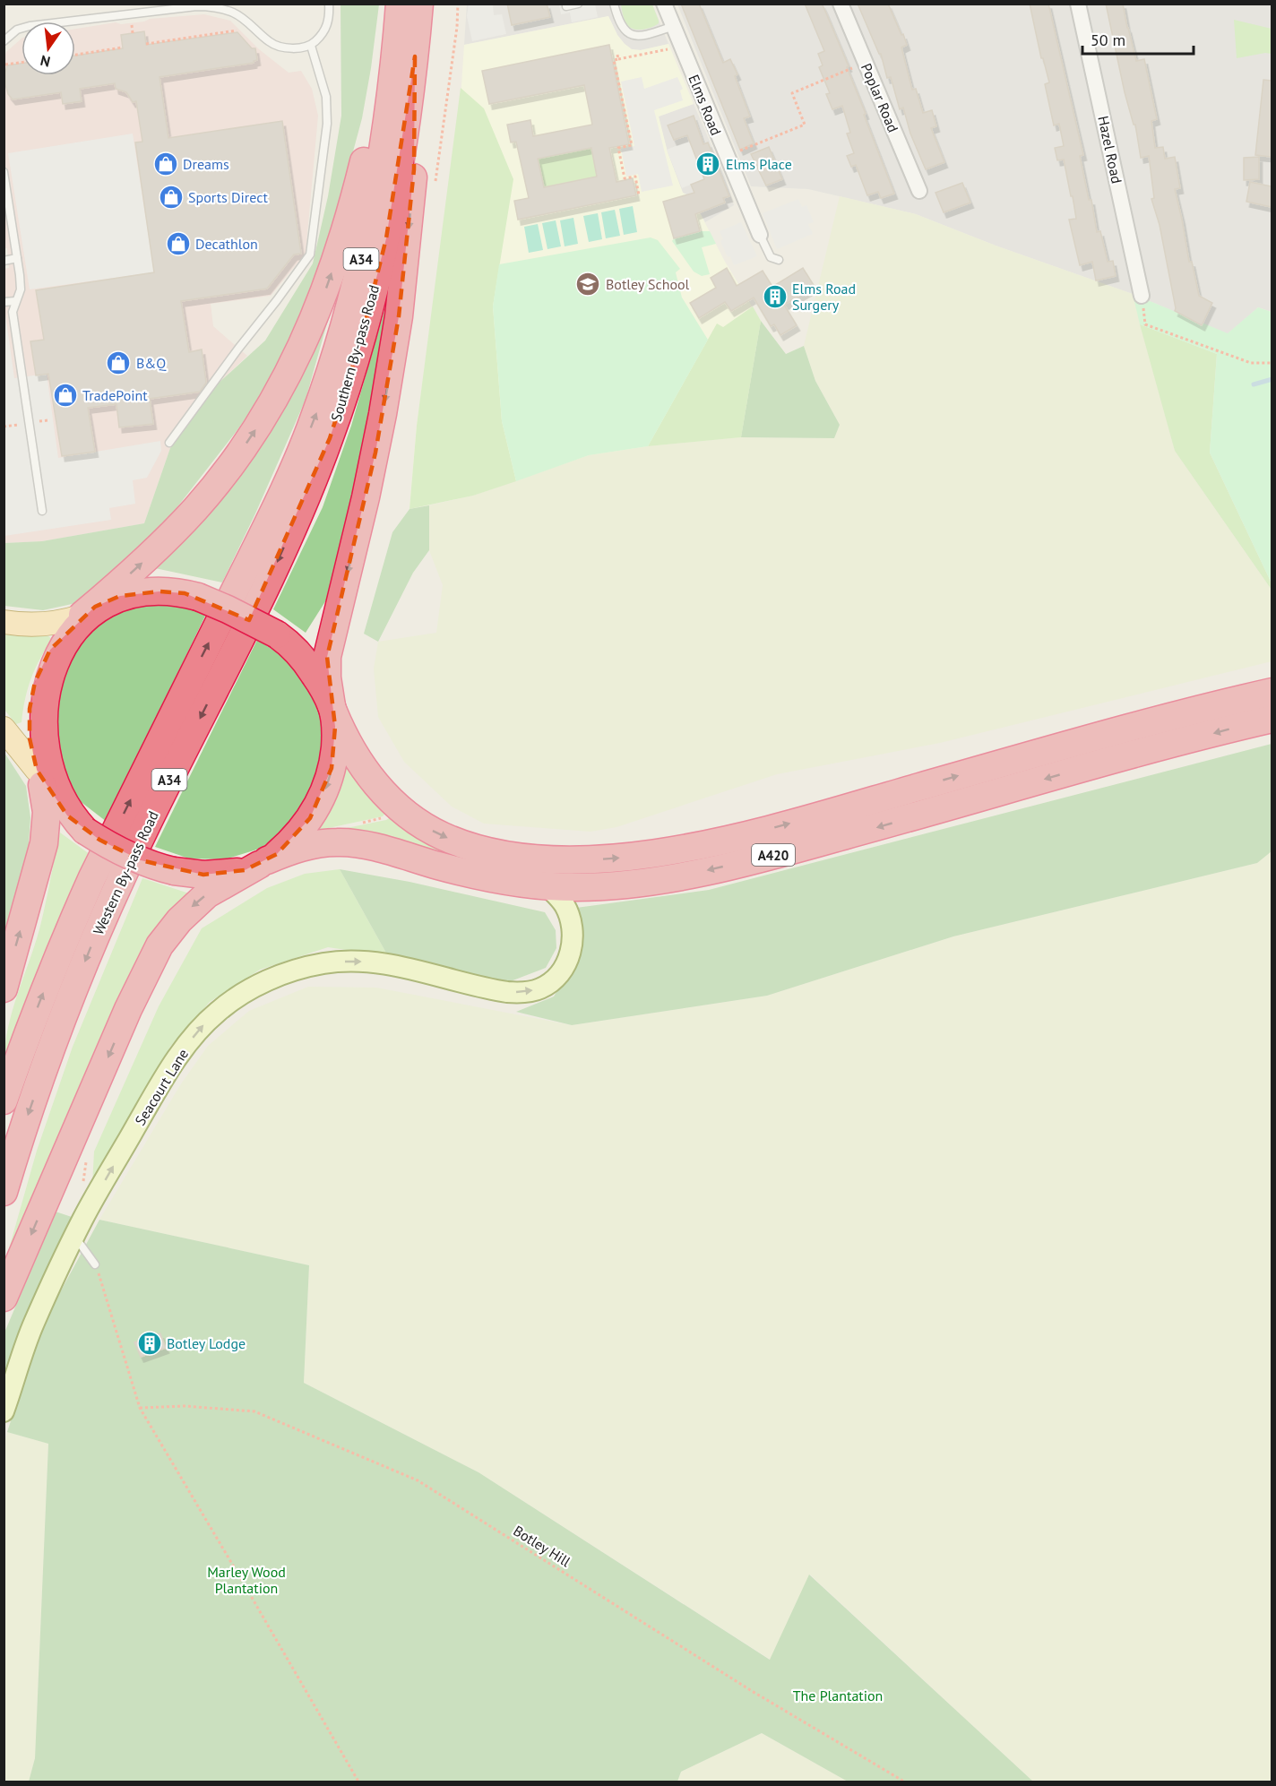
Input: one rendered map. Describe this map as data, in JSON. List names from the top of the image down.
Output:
{
  "streets": {
    "highway": [
      "A34",
      "Southern By-pass Road",
      "A420",
      "Western By-pass Road"
    ],
    "street": [
      "Poplar Road",
      "Elms Road",
      "Hazel Road",
      "Seacourt Lane"
    ],
    "path": ["Botley Hill"]
  },
  "crossings": [
    ["Southern By-pass Road", "Western By-pass Road"],
    ["A420", "Seacourt Lane"]
  ],
  "one_way": ["Seacourt Lane"],
  "parks": ["Marley Wood Plantation", "The Plantation"],
  "places": {
    "shop": [
      "Dreams",
      "Sports Direct",
      "Decathlon",
      "B&Q",
      "TradePoint"
    ],
    "building": ["Elms Place", "Elms Road Surgery", "Botley Lodge"],
    "school or university": ["Botley School"]
  },
  "scale_bar": "50 m",
  "north": "bottom"
}
